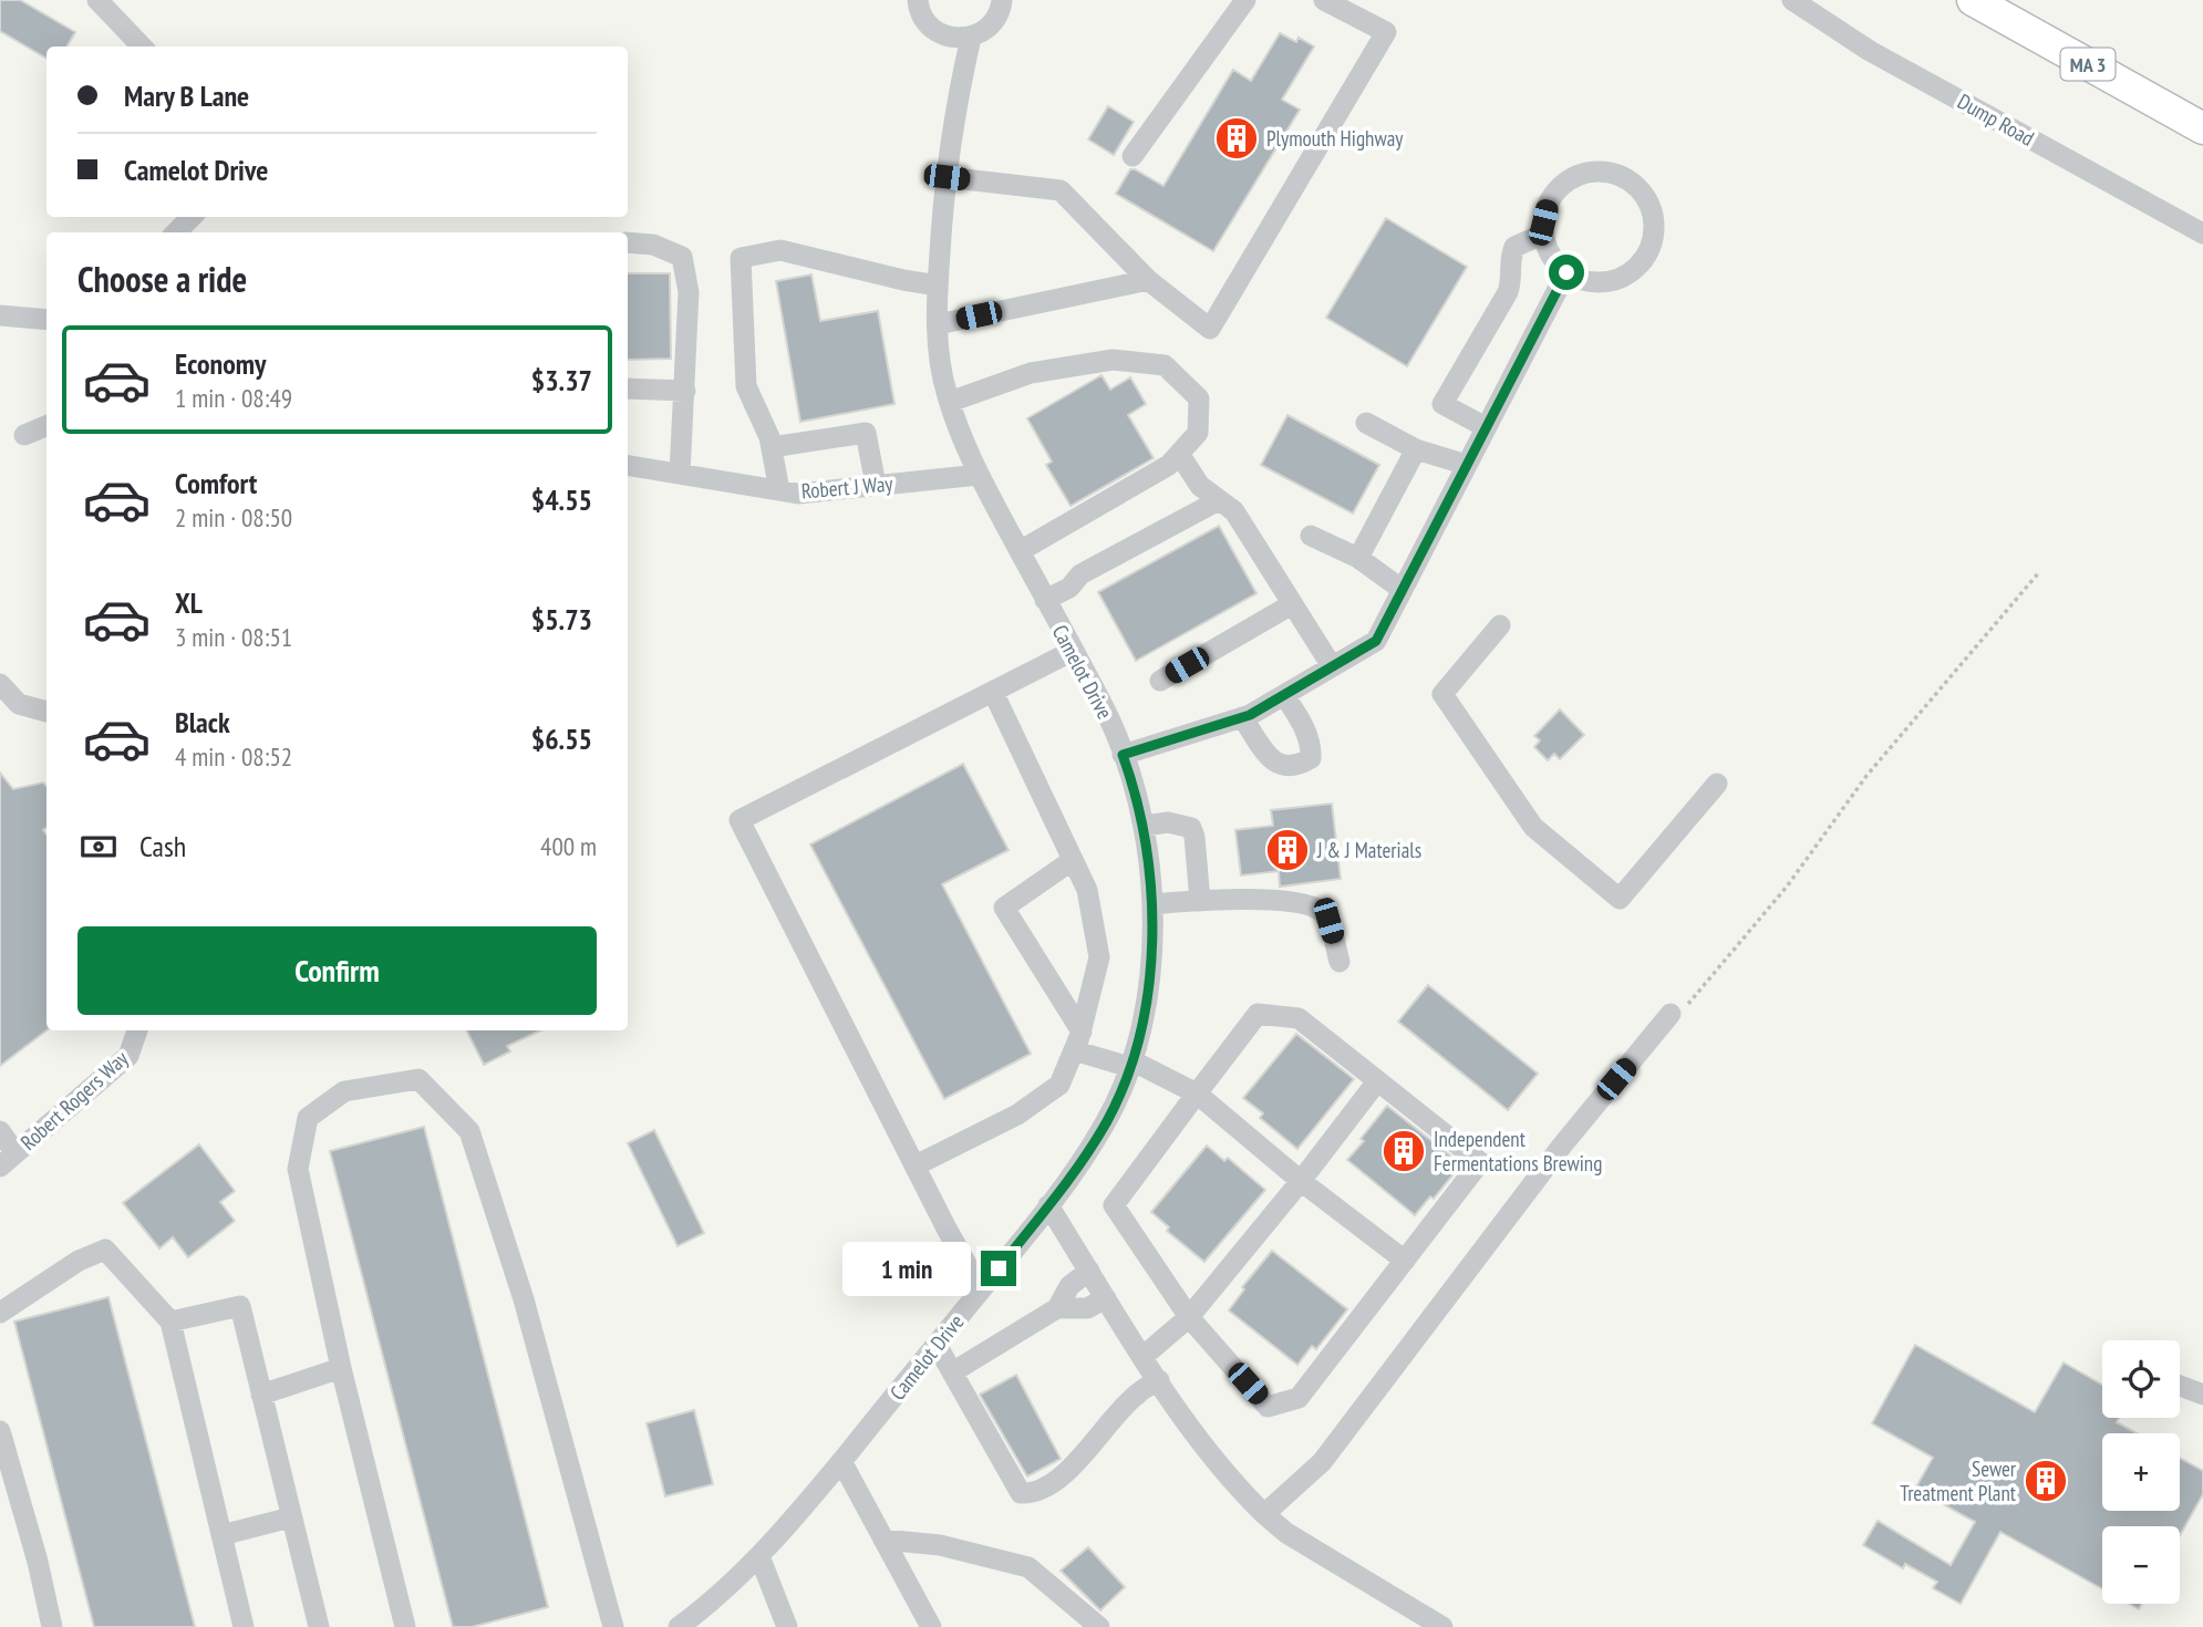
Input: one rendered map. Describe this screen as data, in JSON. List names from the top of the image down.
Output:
{
  "streets": {
    "highway": ["MA 3"],
    "street": [
      "Dump Road",
      "Robert J Way",
      "Camelot Drive",
      "Robert Rogers Way"
    ]
  },
  "crossings": [
    ["Robert J Way", "Camelot Drive"]
  ],
  "places": {
    "building": [
      "Plymouth Highway",
      "J & J Materials",
      "Independent Fermentations Brewing",
      "Sewer Treatment Plant"
    ]
  },
  "page": {
    "banner": ["Mary B Lane", "Camelot Drive"],
    "heading": "Choose a ride",
    "list": [
      {
        "name": "Economy",
        "note": "1 min · 08:49",
        "value": "$3.37"
      },
      {
        "name": "Comfort",
        "note": "2 min · 08:50",
        "value": "$4.55"
      },
      {
        "name": "XL",
        "note": "3 min · 08:51",
        "value": "$5.73"
      },
      {
        "name": "Black",
        "note": "4 min · 08:52",
        "value": "$6.55"
      }
    ],
    "pay": ["Cash", "400 m"],
    "buttons": "Confirm",
    "bubble": "1 min",
    "map_buttons": ["+", "−"]
  }
}
